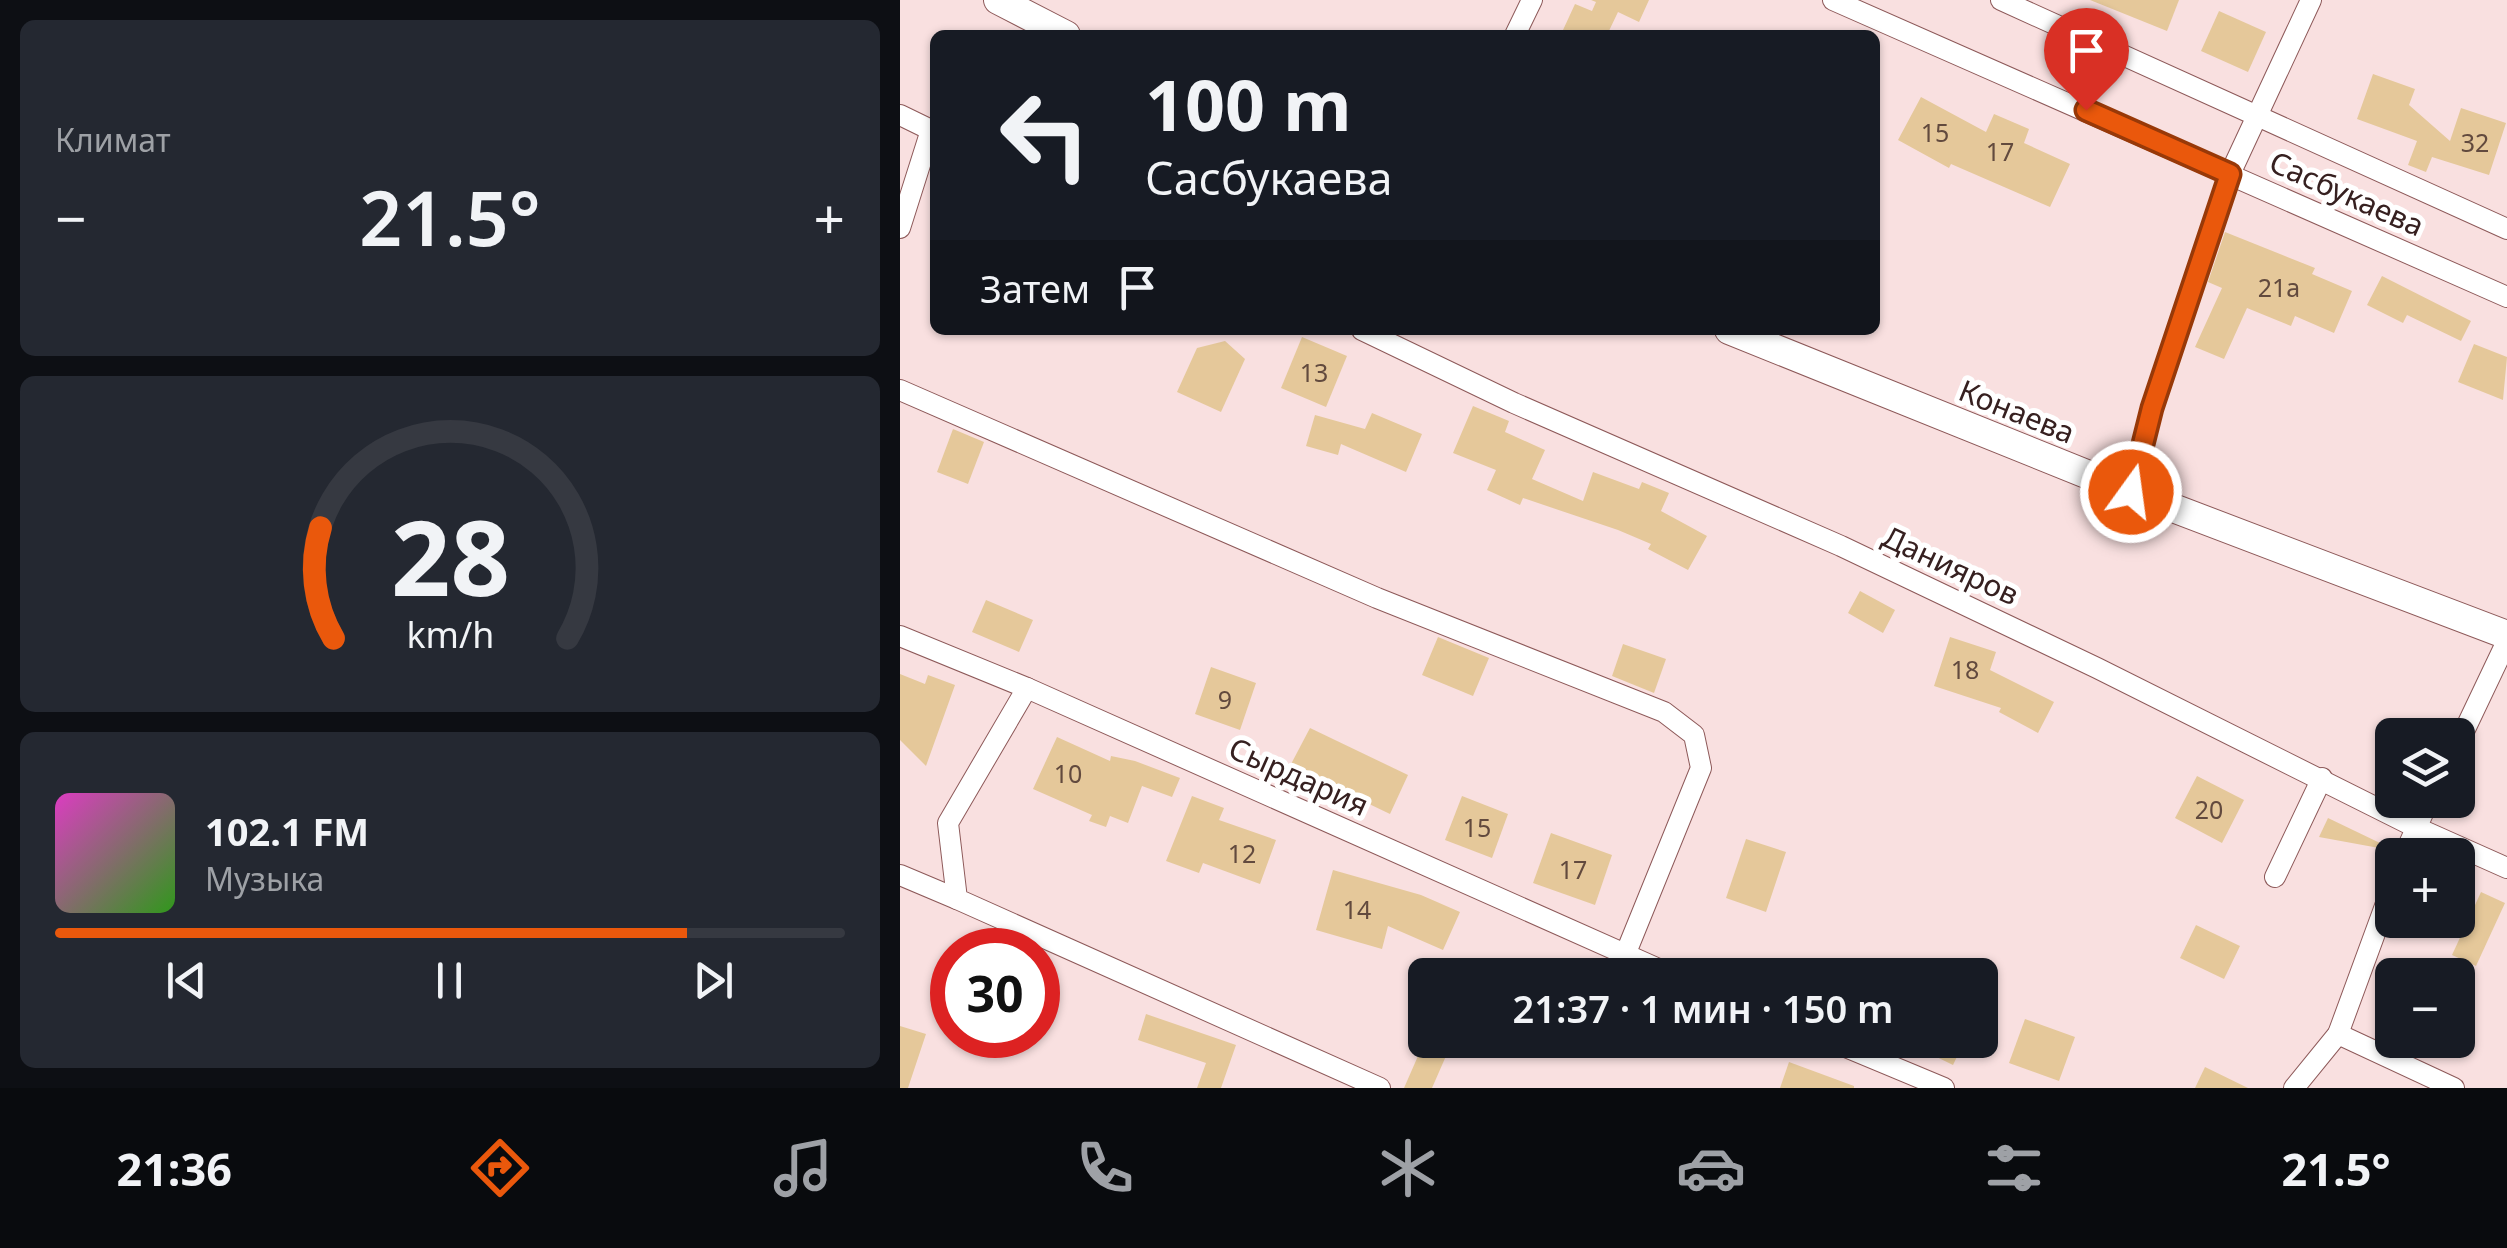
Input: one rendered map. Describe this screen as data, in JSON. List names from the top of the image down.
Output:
{
  "streets": {
    "main road": ["Конаева"],
    "street": ["Сасбукаева", "Данияров", "Сырдария"]
  },
  "house_numbers": [
    "15",
    "32",
    "17",
    "21а",
    "13",
    "18",
    "9",
    "10",
    "20",
    "15",
    "12",
    "17",
    "14"
  ],
  "page": {
    "tile": "Климат",
    "turn": ["100 m", "Сасбукаева"],
    "heat": ["−", "21.5°", "+"],
    "then": "Затем",
    "map_buttons": ["+", "−"],
    "song": ["102.1 FM", "Музыка"],
    "limit": "30",
    "trip": "21:37 · 1 мин · 150 m",
    "tabs": ["21:36", "21.5°"],
    "gauge": ["28", "km/h"]
  }
}
